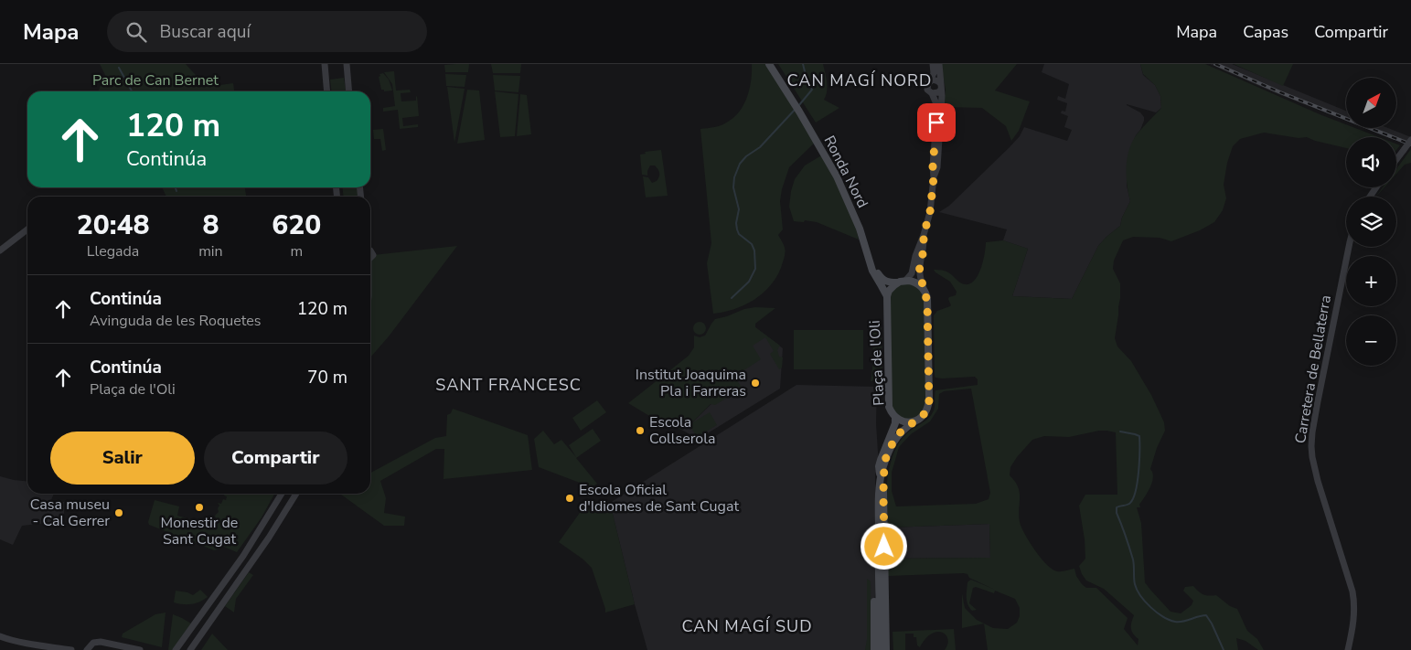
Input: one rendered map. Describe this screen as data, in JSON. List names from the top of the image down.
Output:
{
  "streets": {
    "main road": ["Ronda Nord", "Plaça de l'Oli"],
    "street": ["Carretera de Bellaterra"]
  },
  "crossings": [
    ["Ronda Nord", "Plaça de l'Oli"]
  ],
  "districts": ["CAN MAGÍ NORD", "SANT FRANCESC", "CAN MAGÍ SUD"],
  "parks": ["Parc de Can Bernet"],
  "places": [
    "Institut Joaquima Pla i Farreras",
    "Escola Collserola",
    "Escola Oficial d'Idiomes de Sant Cugat",
    "Monestir de Sant Cugat",
    "Casa museu - Cal Gerrer"
  ],
  "north": "top right",
  "page": {
    "header": "Mapa",
    "search": "Buscar aquí",
    "nav": ["Mapa", "Capas", "Compartir"],
    "map_buttons": ["+", "−"],
    "turn": ["120 m", "Continúa"],
    "eta": [
      "20:48",
      "Llegada",
      "8",
      "min",
      "620",
      "m"
    ],
    "list": [
      {
        "name": "Continúa",
        "note": "Avinguda de les Roquetes",
        "value": "120 m"
      },
      {
        "name": "Continúa",
        "note": "Plaça de l'Oli",
        "value": "70 m"
      }
    ],
    "buttons": ["Salir", "Compartir"]
  }
}
